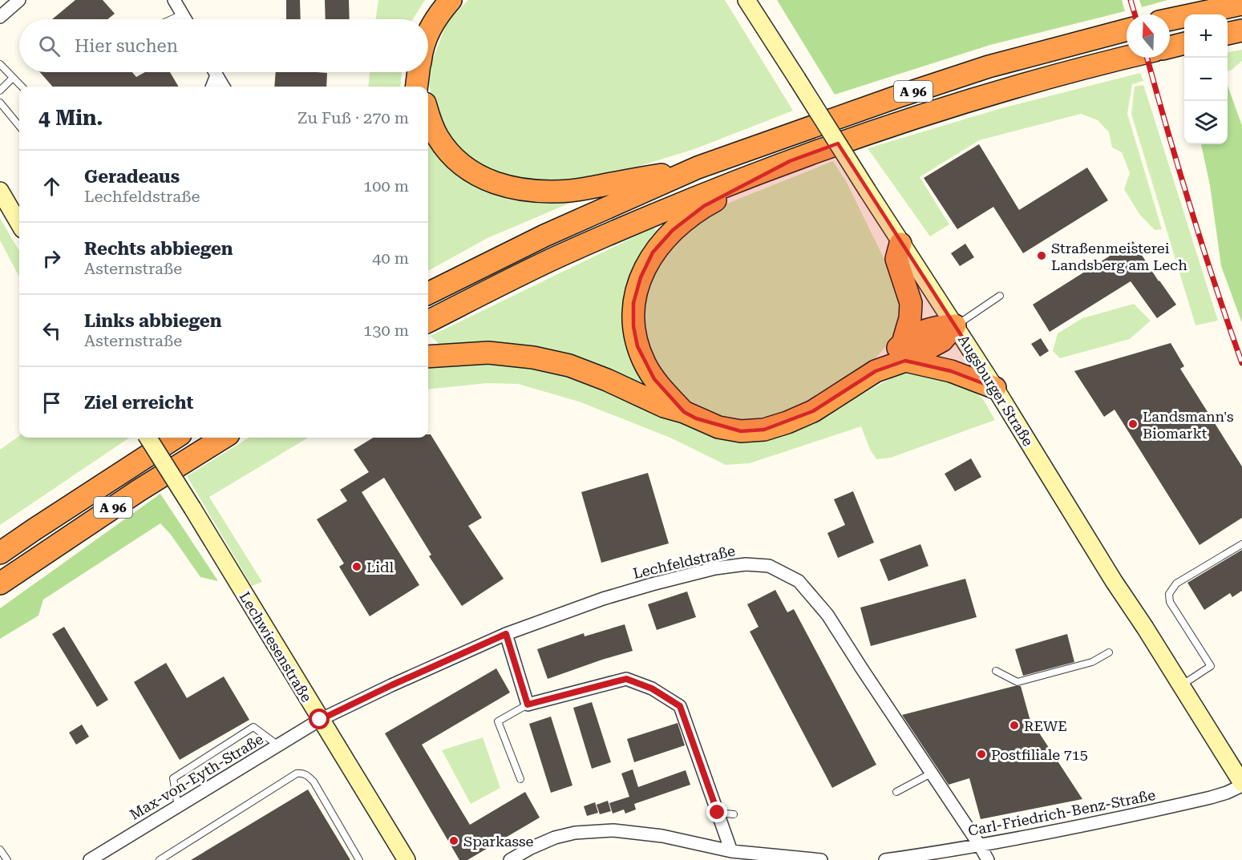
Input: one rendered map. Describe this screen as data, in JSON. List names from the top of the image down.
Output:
{
  "streets": {
    "highway": ["A 96"],
    "main road": ["Augsburger Straße", "Lechwiesenstraße"],
    "street": ["Lechfeldstraße", "Max-von-Eyth-Straße", "Carl-Friedrich-Benz-Straße"]
  },
  "crossings": [
    ["Augsburger Straße", "Carl-Friedrich-Benz-Straße"],
    ["Lechfeldstraße", "Lechwiesenstraße"],
    ["Lechfeldstraße", "Max-von-Eyth-Straße"],
    ["Lechfeldstraße", "Carl-Friedrich-Benz-Straße"],
    ["Lechwiesenstraße", "Max-von-Eyth-Straße"]
  ],
  "places": [
    "Straßenmeisterei Landsberg am Lech",
    "Landsmann's Biomarkt",
    "Lidl",
    "REWE",
    "Postfiliale 715",
    "Sparkasse"
  ],
  "north": "top",
  "page": {
    "map_buttons": ["+", "−"],
    "search": "Hier suchen",
    "heading": ["4 Min.", "Zu Fuß · 270 m"],
    "list": [
      ["Geradeaus", "Lechfeldstraße", "100 m"],
      ["Rechts abbiegen", "Asternstraße", "40 m"],
      ["Links abbiegen", "Asternstraße", "130 m"],
      "Ziel erreicht"
    ]
  }
}
